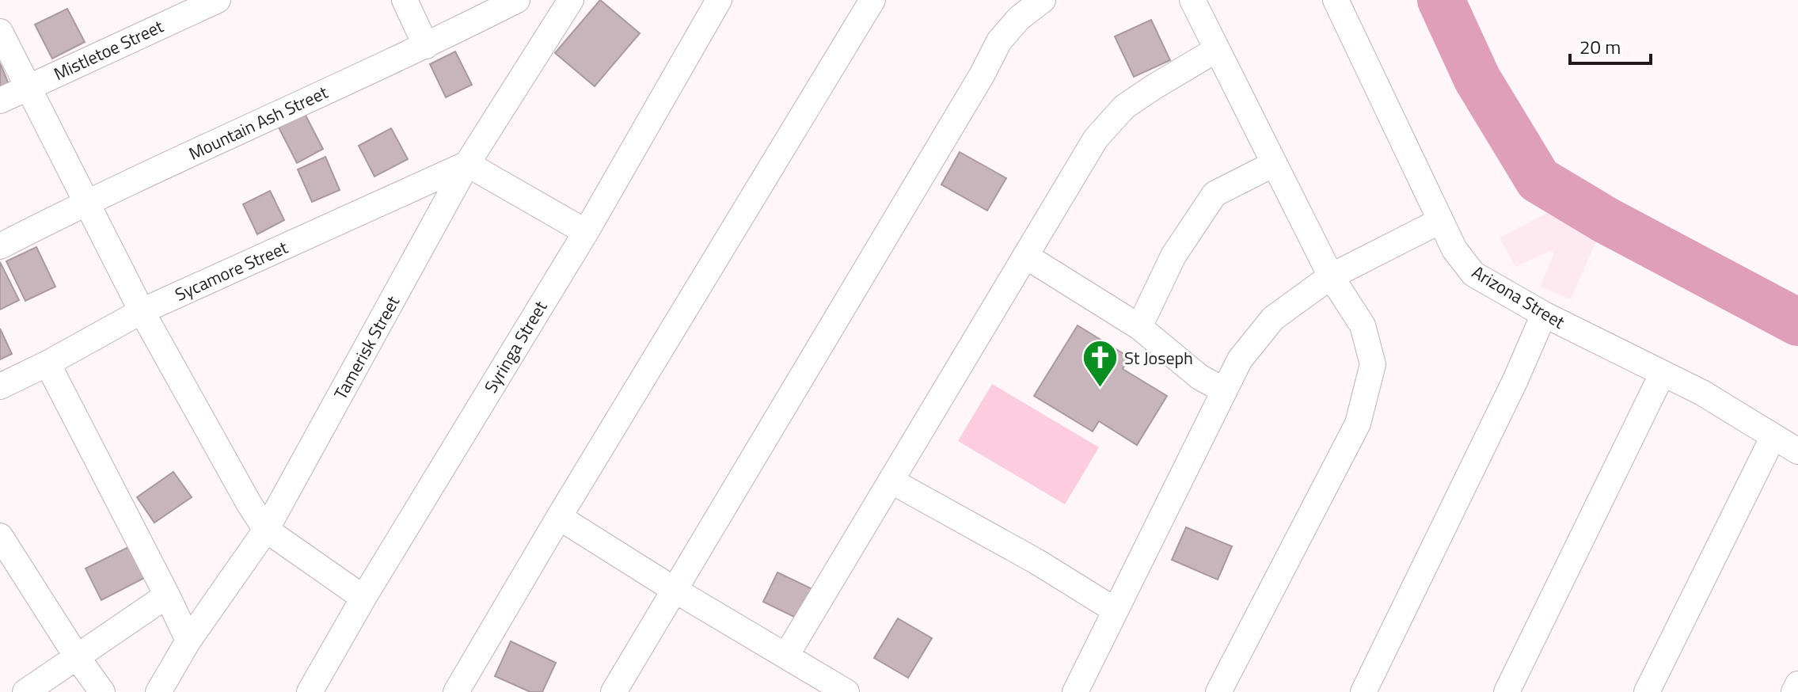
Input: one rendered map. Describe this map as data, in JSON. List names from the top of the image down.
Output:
{
  "streets": {
    "street": [
      "Mistletoe Street",
      "Mountain Ash Street",
      "Sycamore Street",
      "Arizona Street",
      "Syringa Street",
      "Tamerisk Street"
    ]
  },
  "crossings": [
    ["Sycamore Street", "Tamerisk Street"]
  ],
  "places": {
    "church": ["St Joseph"]
  },
  "scale_bar": "20 m"
}
